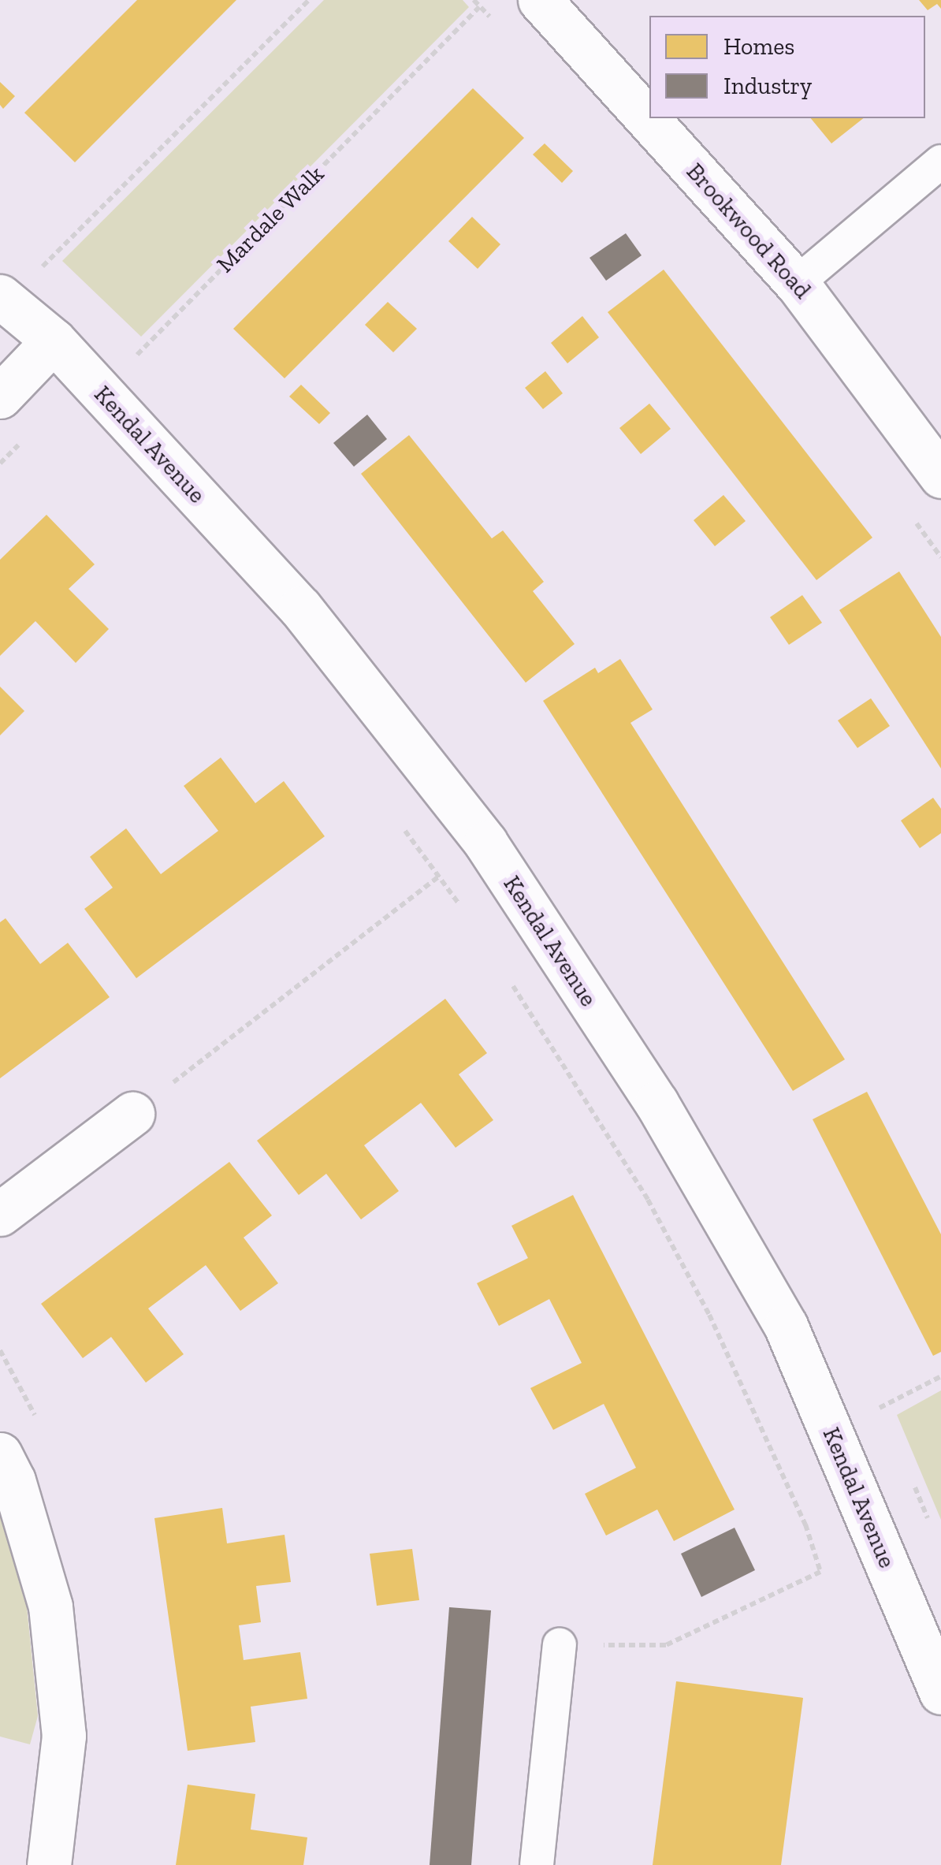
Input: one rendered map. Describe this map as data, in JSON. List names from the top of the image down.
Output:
{
  "streets": {
    "street": ["Brookwood Road", "Kendal Avenue"],
    "path": ["Mardale Walk"]
  },
  "crossings": [
    ["Mardale Walk", "Kendal Avenue"]
  ],
  "legend": ["Homes", "Industry"]
}
